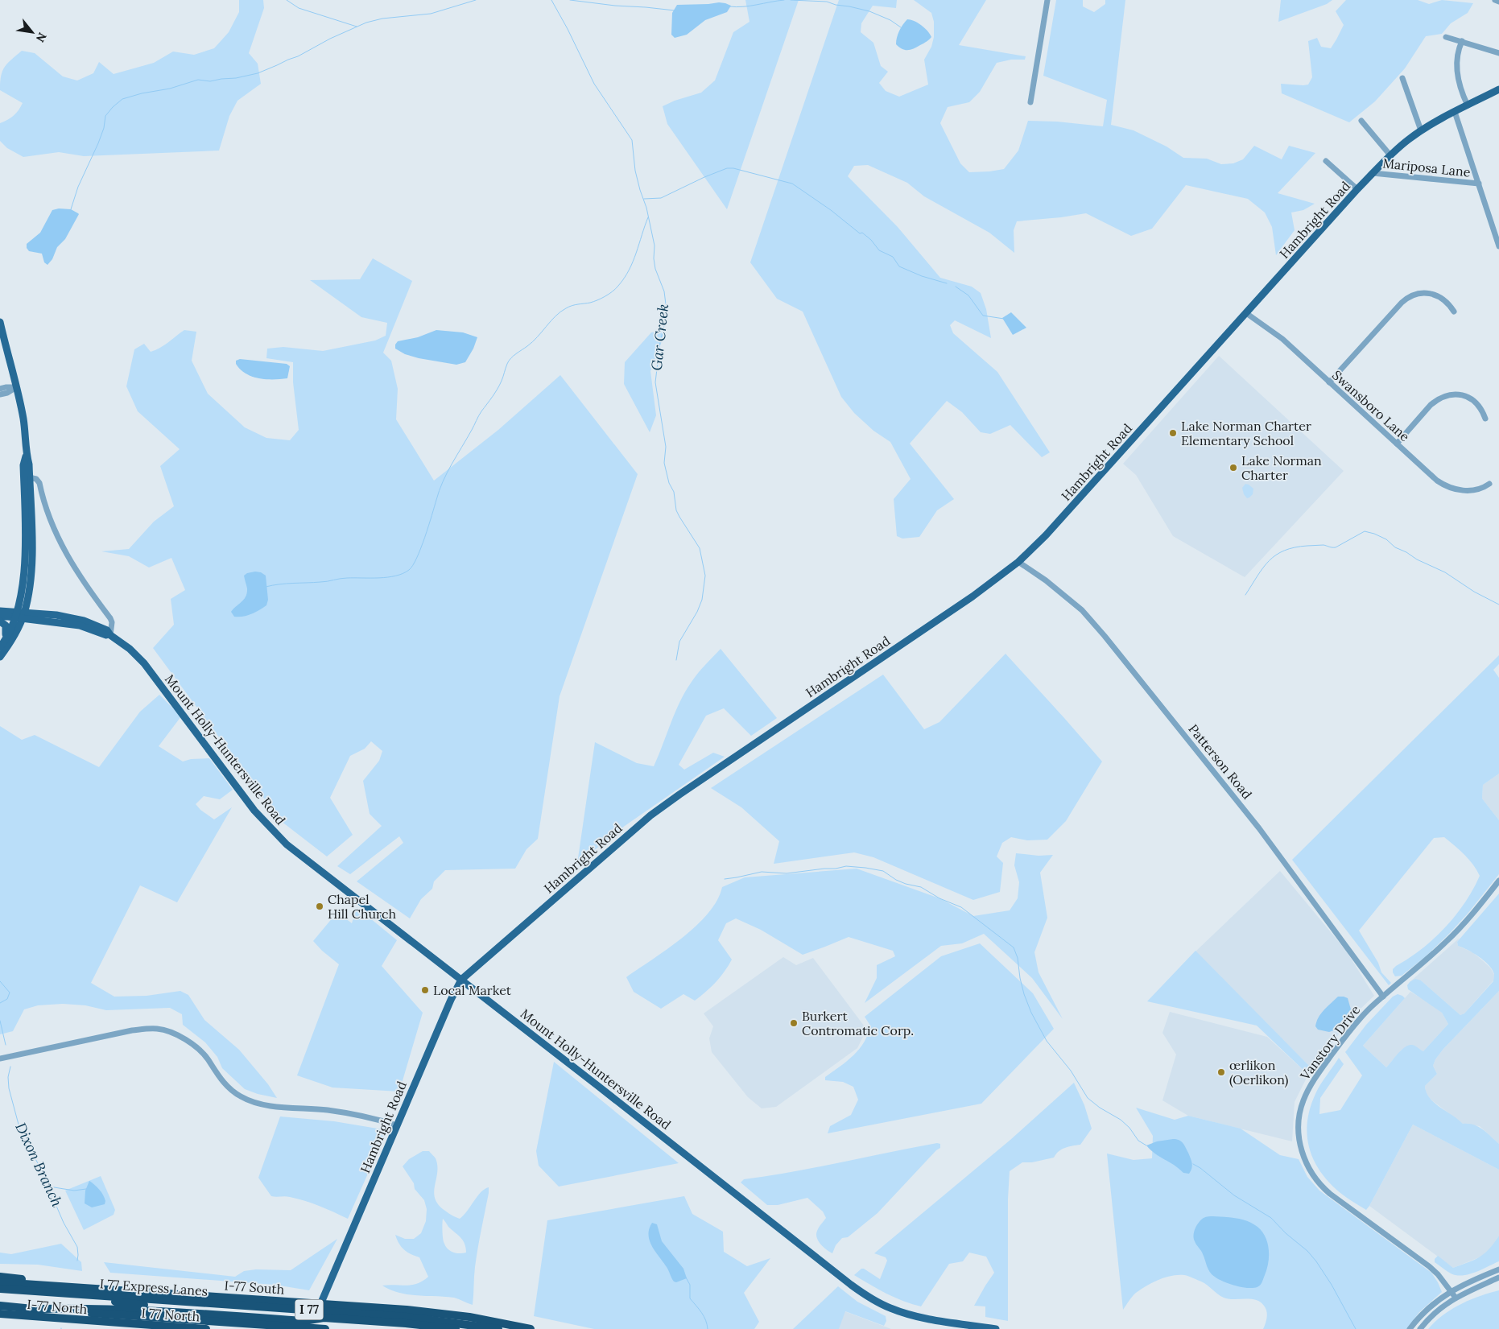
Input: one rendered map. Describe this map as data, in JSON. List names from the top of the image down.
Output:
{
  "streets": {
    "highway": [
      "I 77 Express Lanes",
      "I-77 South",
      "I-77 North",
      "I 77",
      "I 77 North"
    ],
    "main road": ["Hambright Road", "Mount Holly-Huntersville Road"],
    "street": [
      "Mariposa Lane",
      "Swansboro Lane",
      "Patterson Road",
      "Vanstory Drive"
    ]
  },
  "crossings": [
    ["Mariposa Lane", "Hambright Road"],
    ["Hambright Road", "Swansboro Lane"],
    ["Hambright Road", "Mount Holly-Huntersville Road"],
    ["Hambright Road", "Patterson Road"],
    ["Patterson Road", "Vanstory Drive"],
    ["I 77 Express Lanes", "I-77 South"],
    ["I-77 North", "I 77 North"]
  ],
  "water": ["Gar Creek", "Dixon Branch"],
  "places": [
    "Lake Norman Charter Elementary School",
    "Lake Norman Charter",
    "Chapel Hill Church",
    "Local Market",
    "Burkert Contromatic Corp.",
    "œrlikon (Oerlikon)"
  ],
  "north": "bottom right"
}
